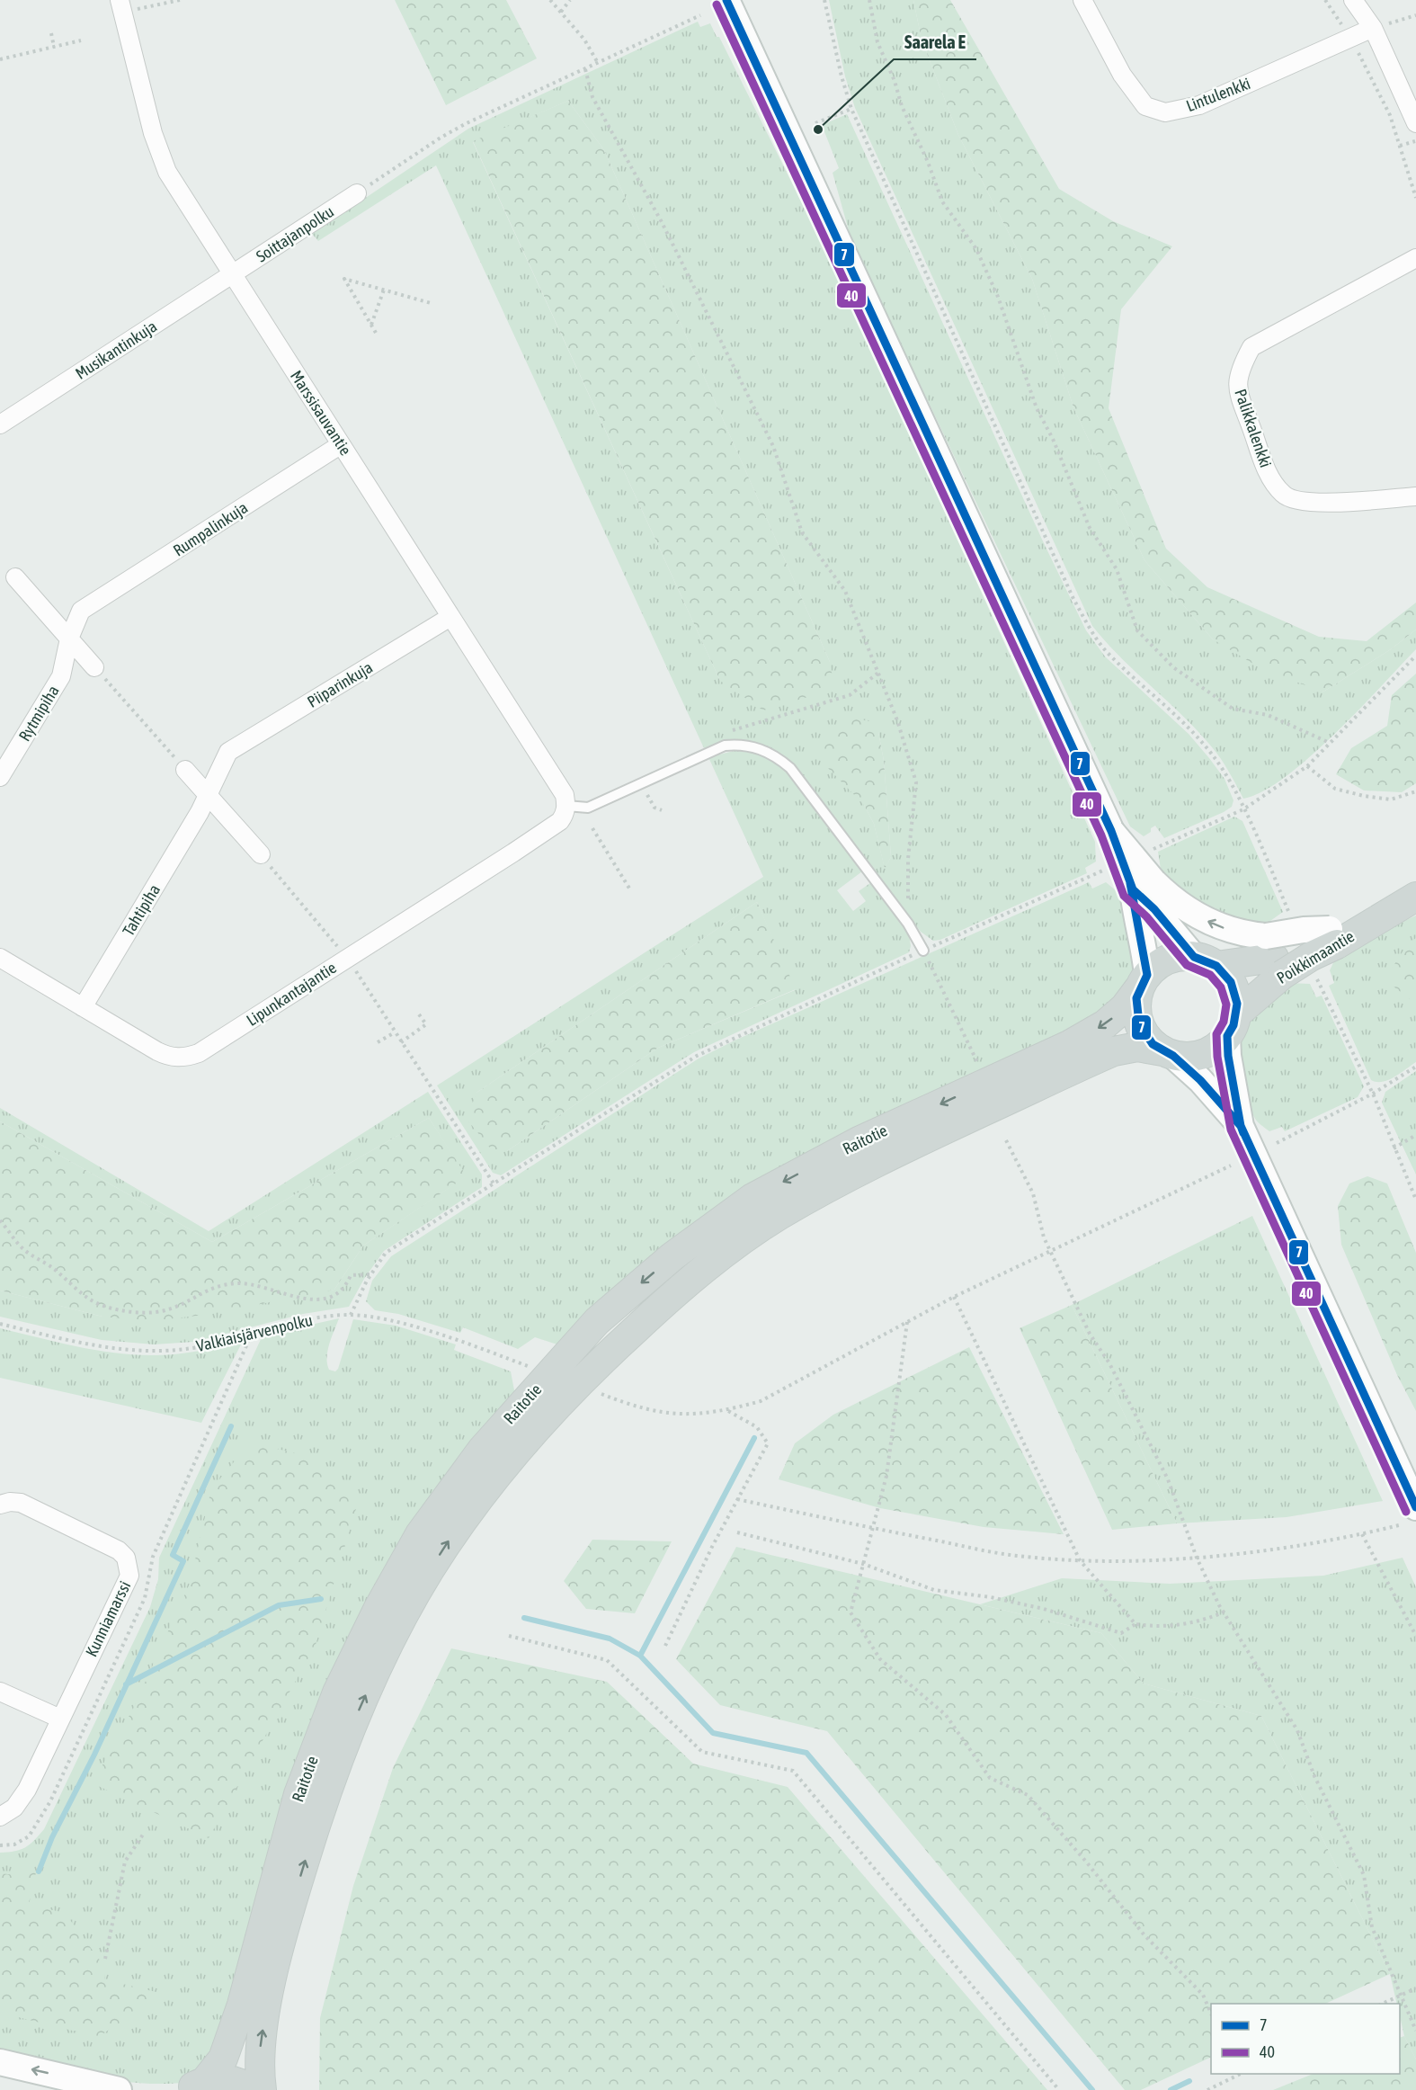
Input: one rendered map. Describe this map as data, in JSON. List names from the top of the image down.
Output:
{
  "streets": {
    "main road": ["Poikkimaantie", "Raitotie"],
    "street": [
      "Lintulenkki",
      "Soittajanpolku",
      "Musikantinkuja",
      "Marssisauvantie",
      "Palikkalenkki",
      "Rumpalinkuja",
      "Piiparinkuja",
      "Rytmipiha",
      "Tahtipiha",
      "Lipunkantajantie",
      "Kunniamarssi"
    ],
    "path": ["Valkiaisjärvenpolku"]
  },
  "crossings": [
    ["Soittajanpolku", "Musikantinkuja"],
    ["Soittajanpolku", "Marssisauvantie"],
    ["Musikantinkuja", "Marssisauvantie"],
    ["Marssisauvantie", "Rumpalinkuja"],
    ["Marssisauvantie", "Piiparinkuja"],
    ["Marssisauvantie", "Lipunkantajantie"],
    ["Rumpalinkuja", "Rytmipiha"],
    ["Piiparinkuja", "Tahtipiha"],
    ["Tahtipiha", "Lipunkantajantie"],
    ["Poikkimaantie", "Raitotie"]
  ],
  "places": ["Saarela E"],
  "lines": ["transit line 7", "transit line 40"],
  "legend": ["7", "40"]
}
